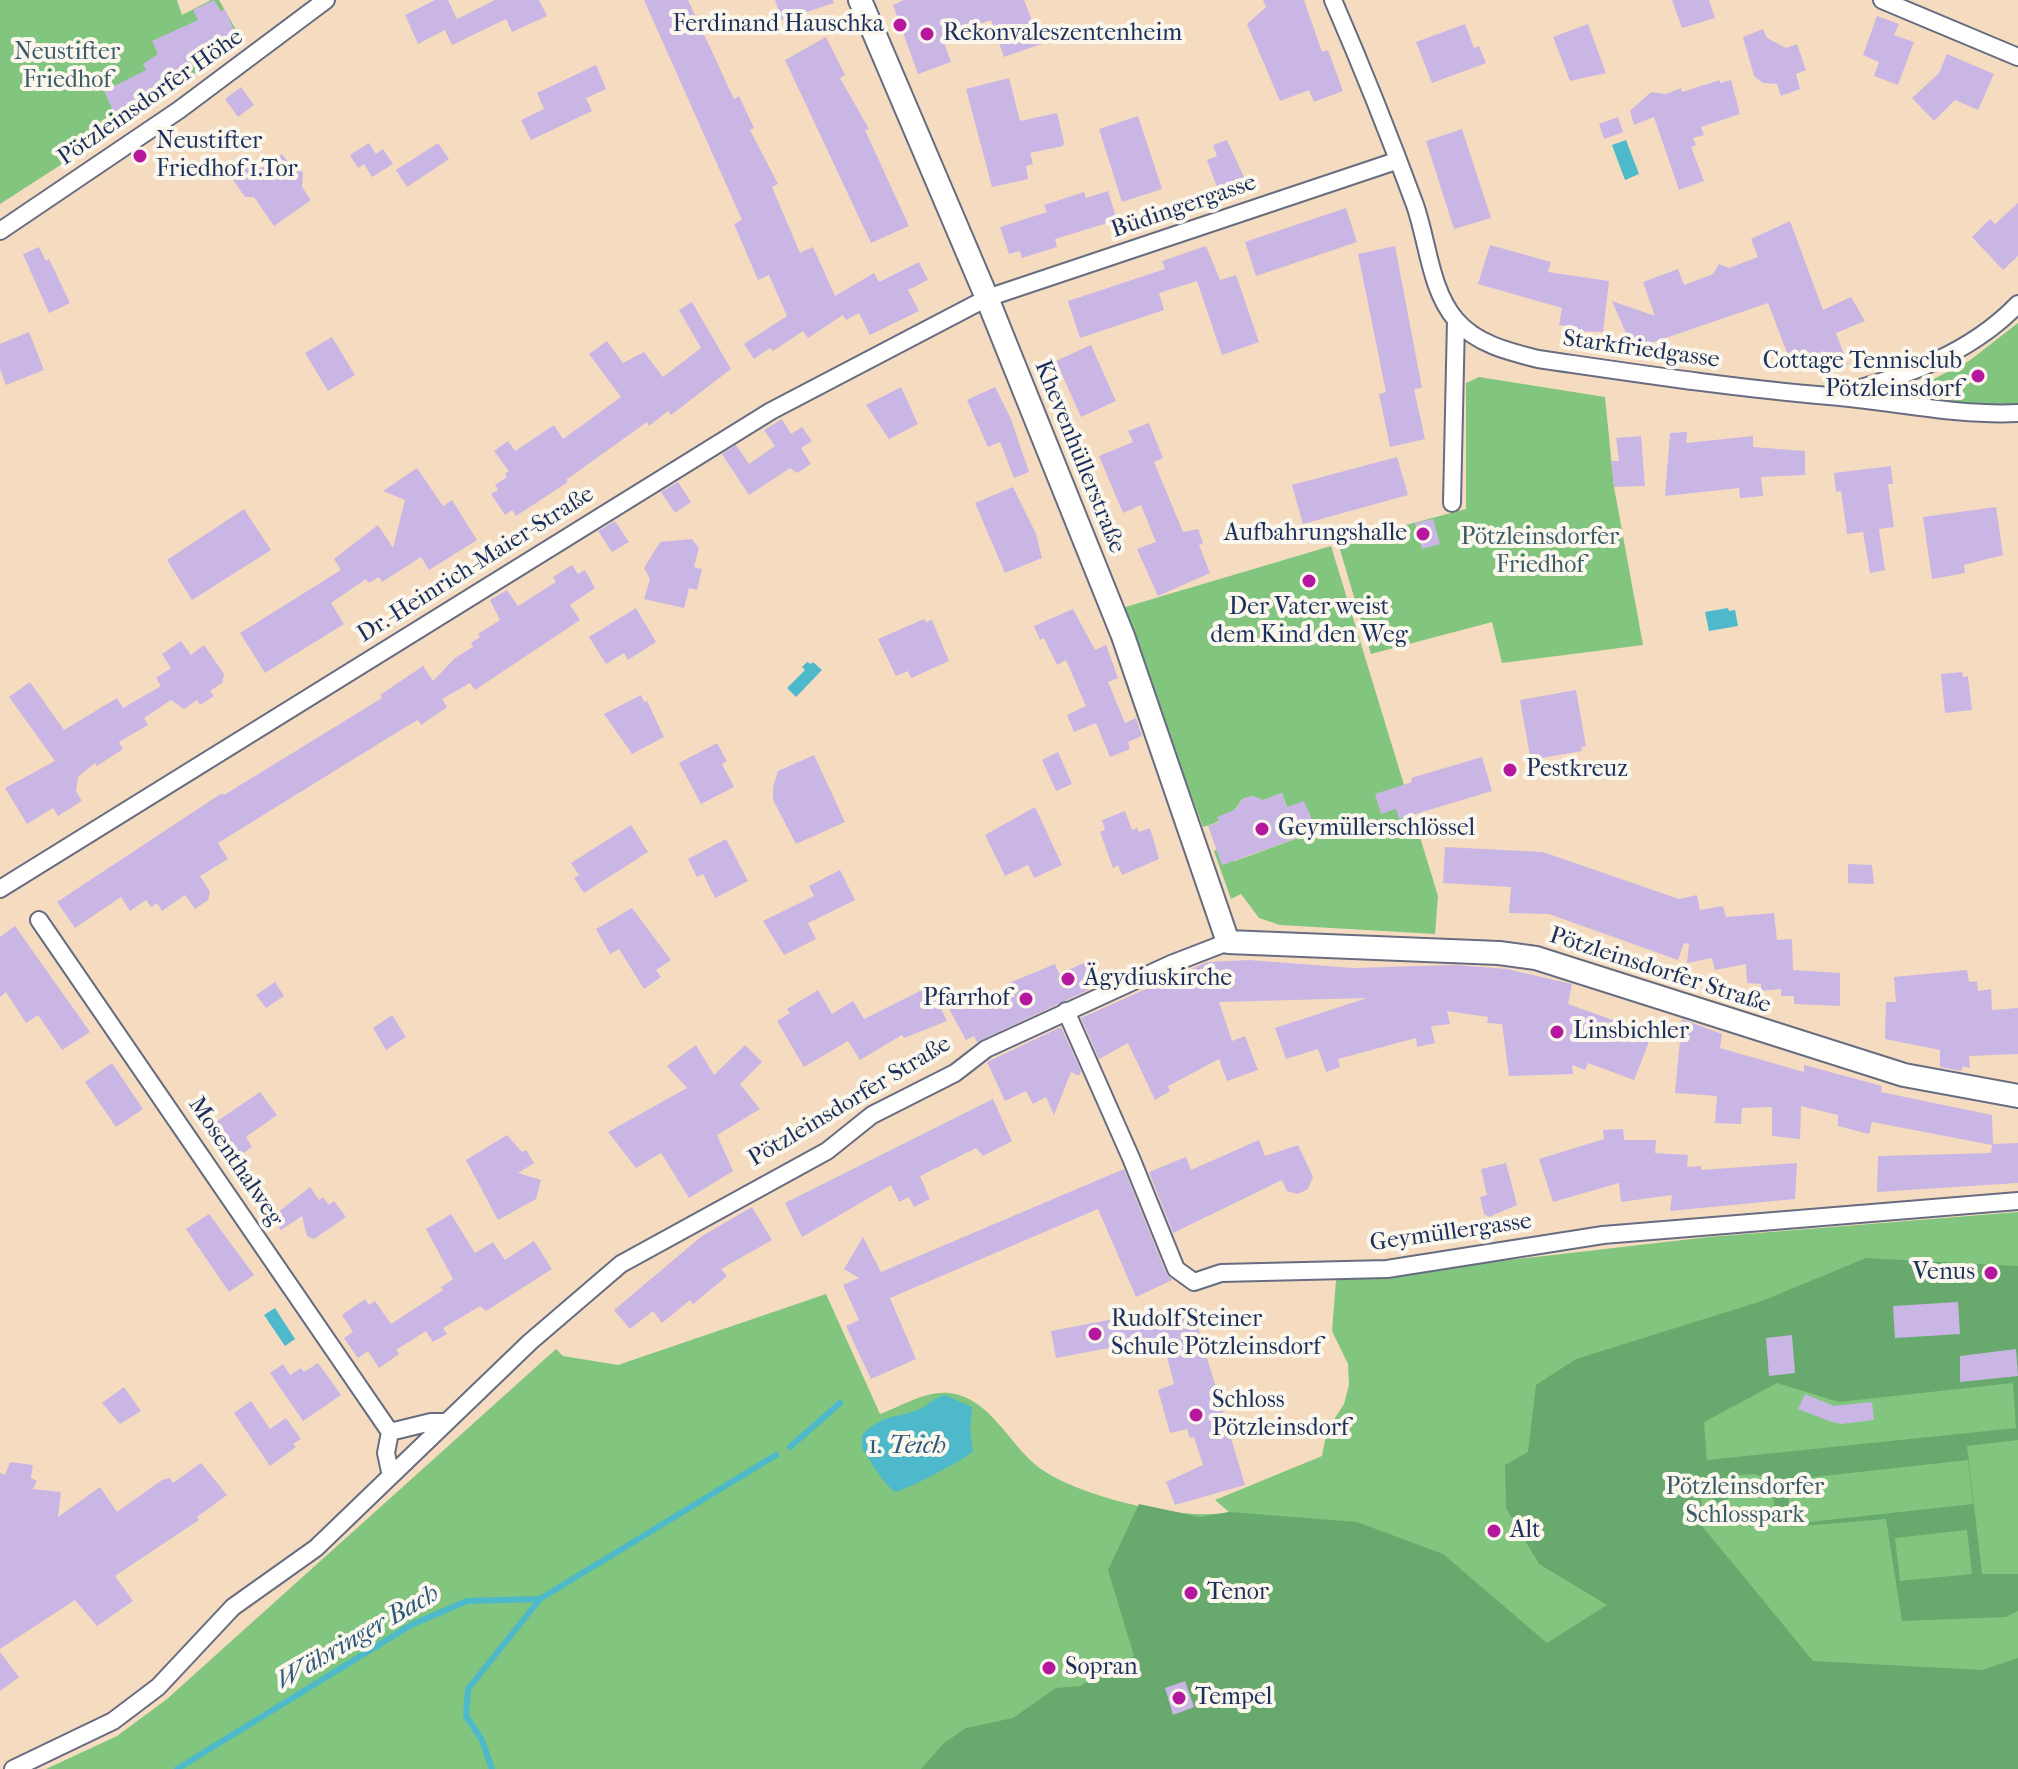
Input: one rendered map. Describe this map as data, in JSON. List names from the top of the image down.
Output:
{
  "streets": {
    "street": [
      "Pötzleinsdorfer Höhe",
      "Büdingergasse",
      "Starkfriedgasse",
      "Khevenhüllerstraße",
      "Dr.-Heinrich-Maier-Straße",
      "Pötzleinsdorfer Straße",
      "Mosenthalweg",
      "Geymüllergasse"
    ]
  },
  "crossings": [
    ["Büdingergasse", "Khevenhüllerstraße"],
    ["Büdingergasse", "Dr.-Heinrich-Maier-Straße"],
    ["Khevenhüllerstraße", "Dr.-Heinrich-Maier-Straße"],
    ["Khevenhüllerstraße", "Pötzleinsdorfer Straße"],
    ["Pötzleinsdorfer Straße", "Geymüllergasse"]
  ],
  "water": ["1. Teich", "Währinger Bach"],
  "parks": ["Neustifter Friedhof", "Pötzleinsdorfer Friedhof", "Pötzleinsdorfer Schlosspark"],
  "places": [
    "Ferdinand Hauschka",
    "Rekonvaleszentenheim",
    "Neustifter Friedhof 1.Tor",
    "Cottage Tennisclub Pötzleinsdorf",
    "Aufbahrungshalle",
    "Der Vater weist dem Kind den Weg",
    "Pestkreuz",
    "Geymüllerschlössel",
    "Ägydiuskirche",
    "Pfarrhof",
    "Linsbichler",
    "Venus",
    "Rudolf Steiner Schule Pötzleinsdorf",
    "Schloss Pötzleinsdorf",
    "Alt",
    "Tenor",
    "Sopran",
    "Tempel"
  ]
}
